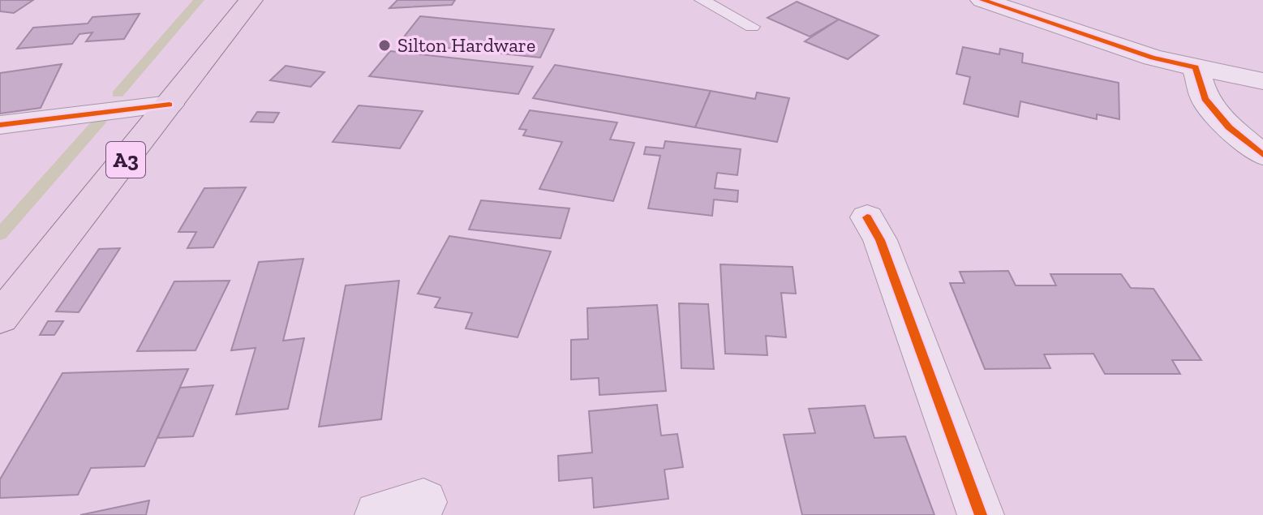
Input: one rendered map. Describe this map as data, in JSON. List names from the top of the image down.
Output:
{
  "streets": {
    "main road": ["A3"]
  },
  "places": ["Silton Hardware"]
}
